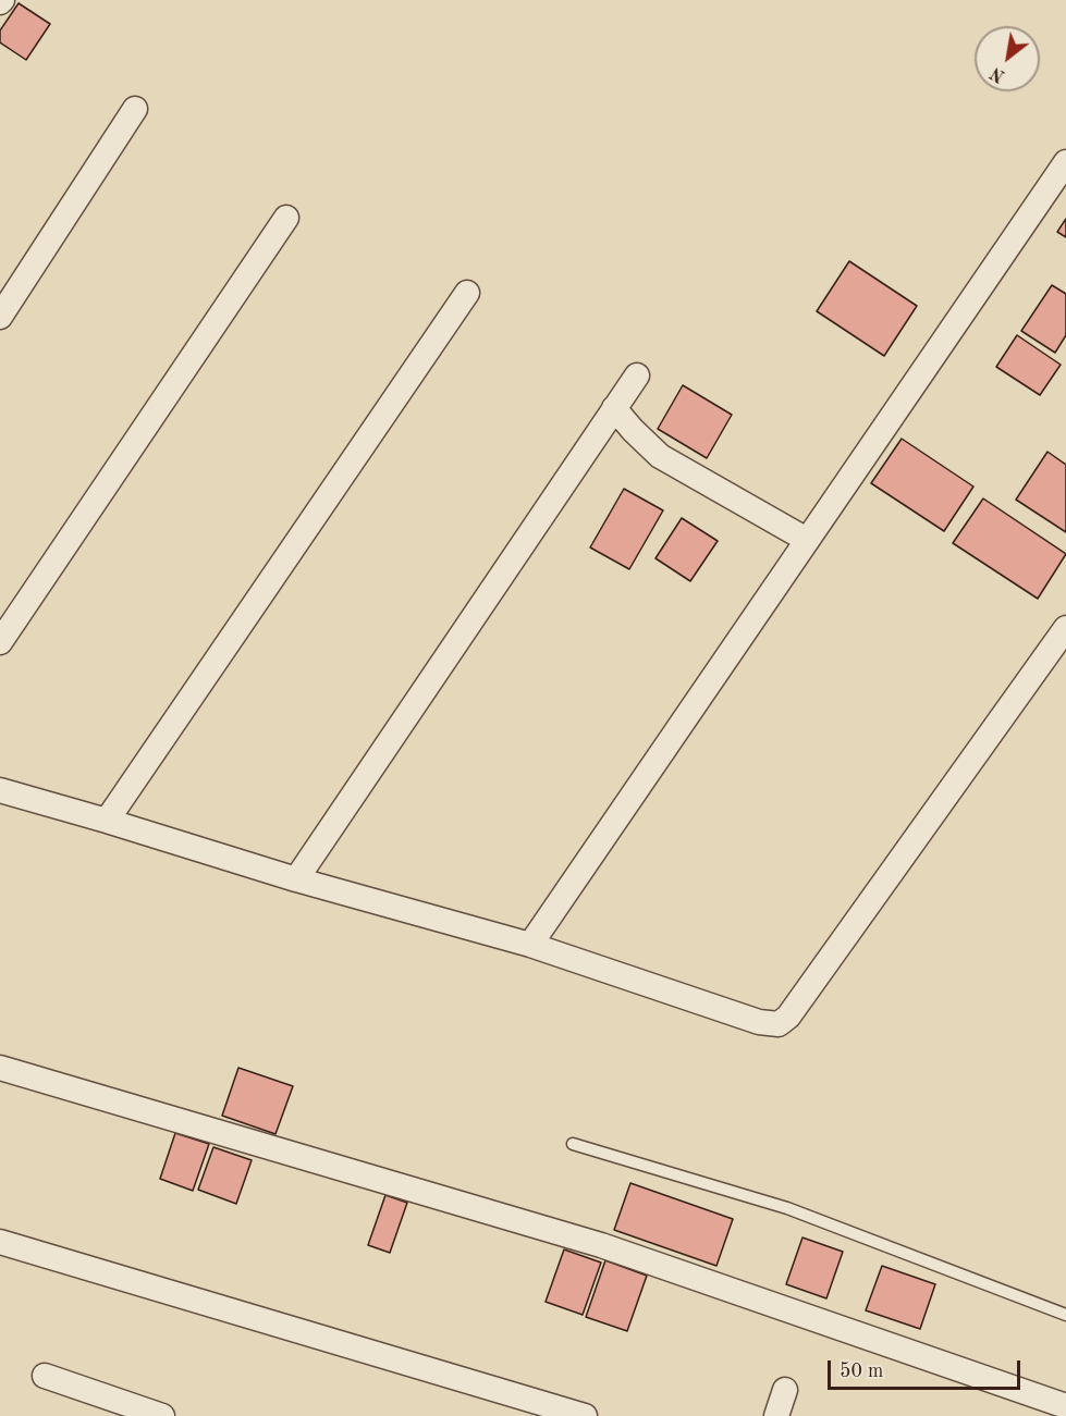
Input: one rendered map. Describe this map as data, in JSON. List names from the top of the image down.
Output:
{
  "scale_bar": "50 m",
  "north": "bottom left"
}
